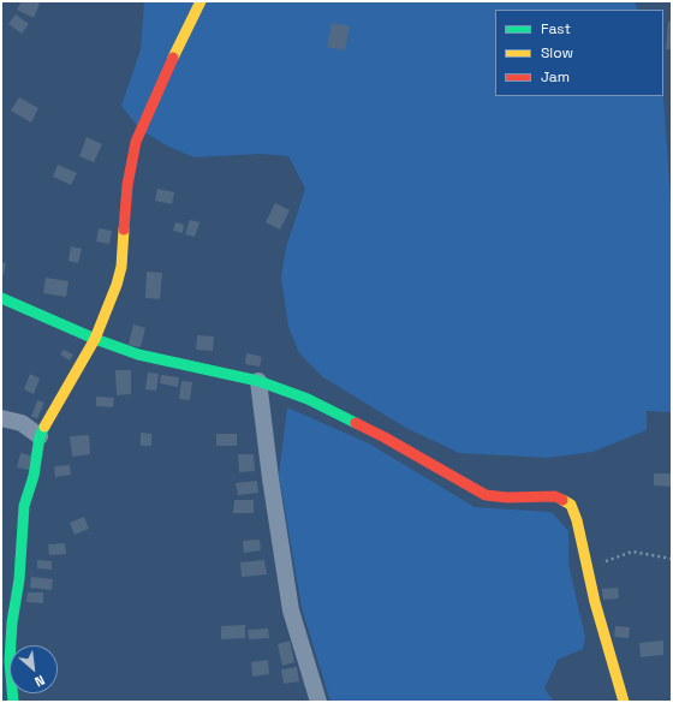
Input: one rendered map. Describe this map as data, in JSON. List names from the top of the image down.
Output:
{
  "legend": ["Fast", "Slow", "Jam"],
  "north": "bottom right"
}
